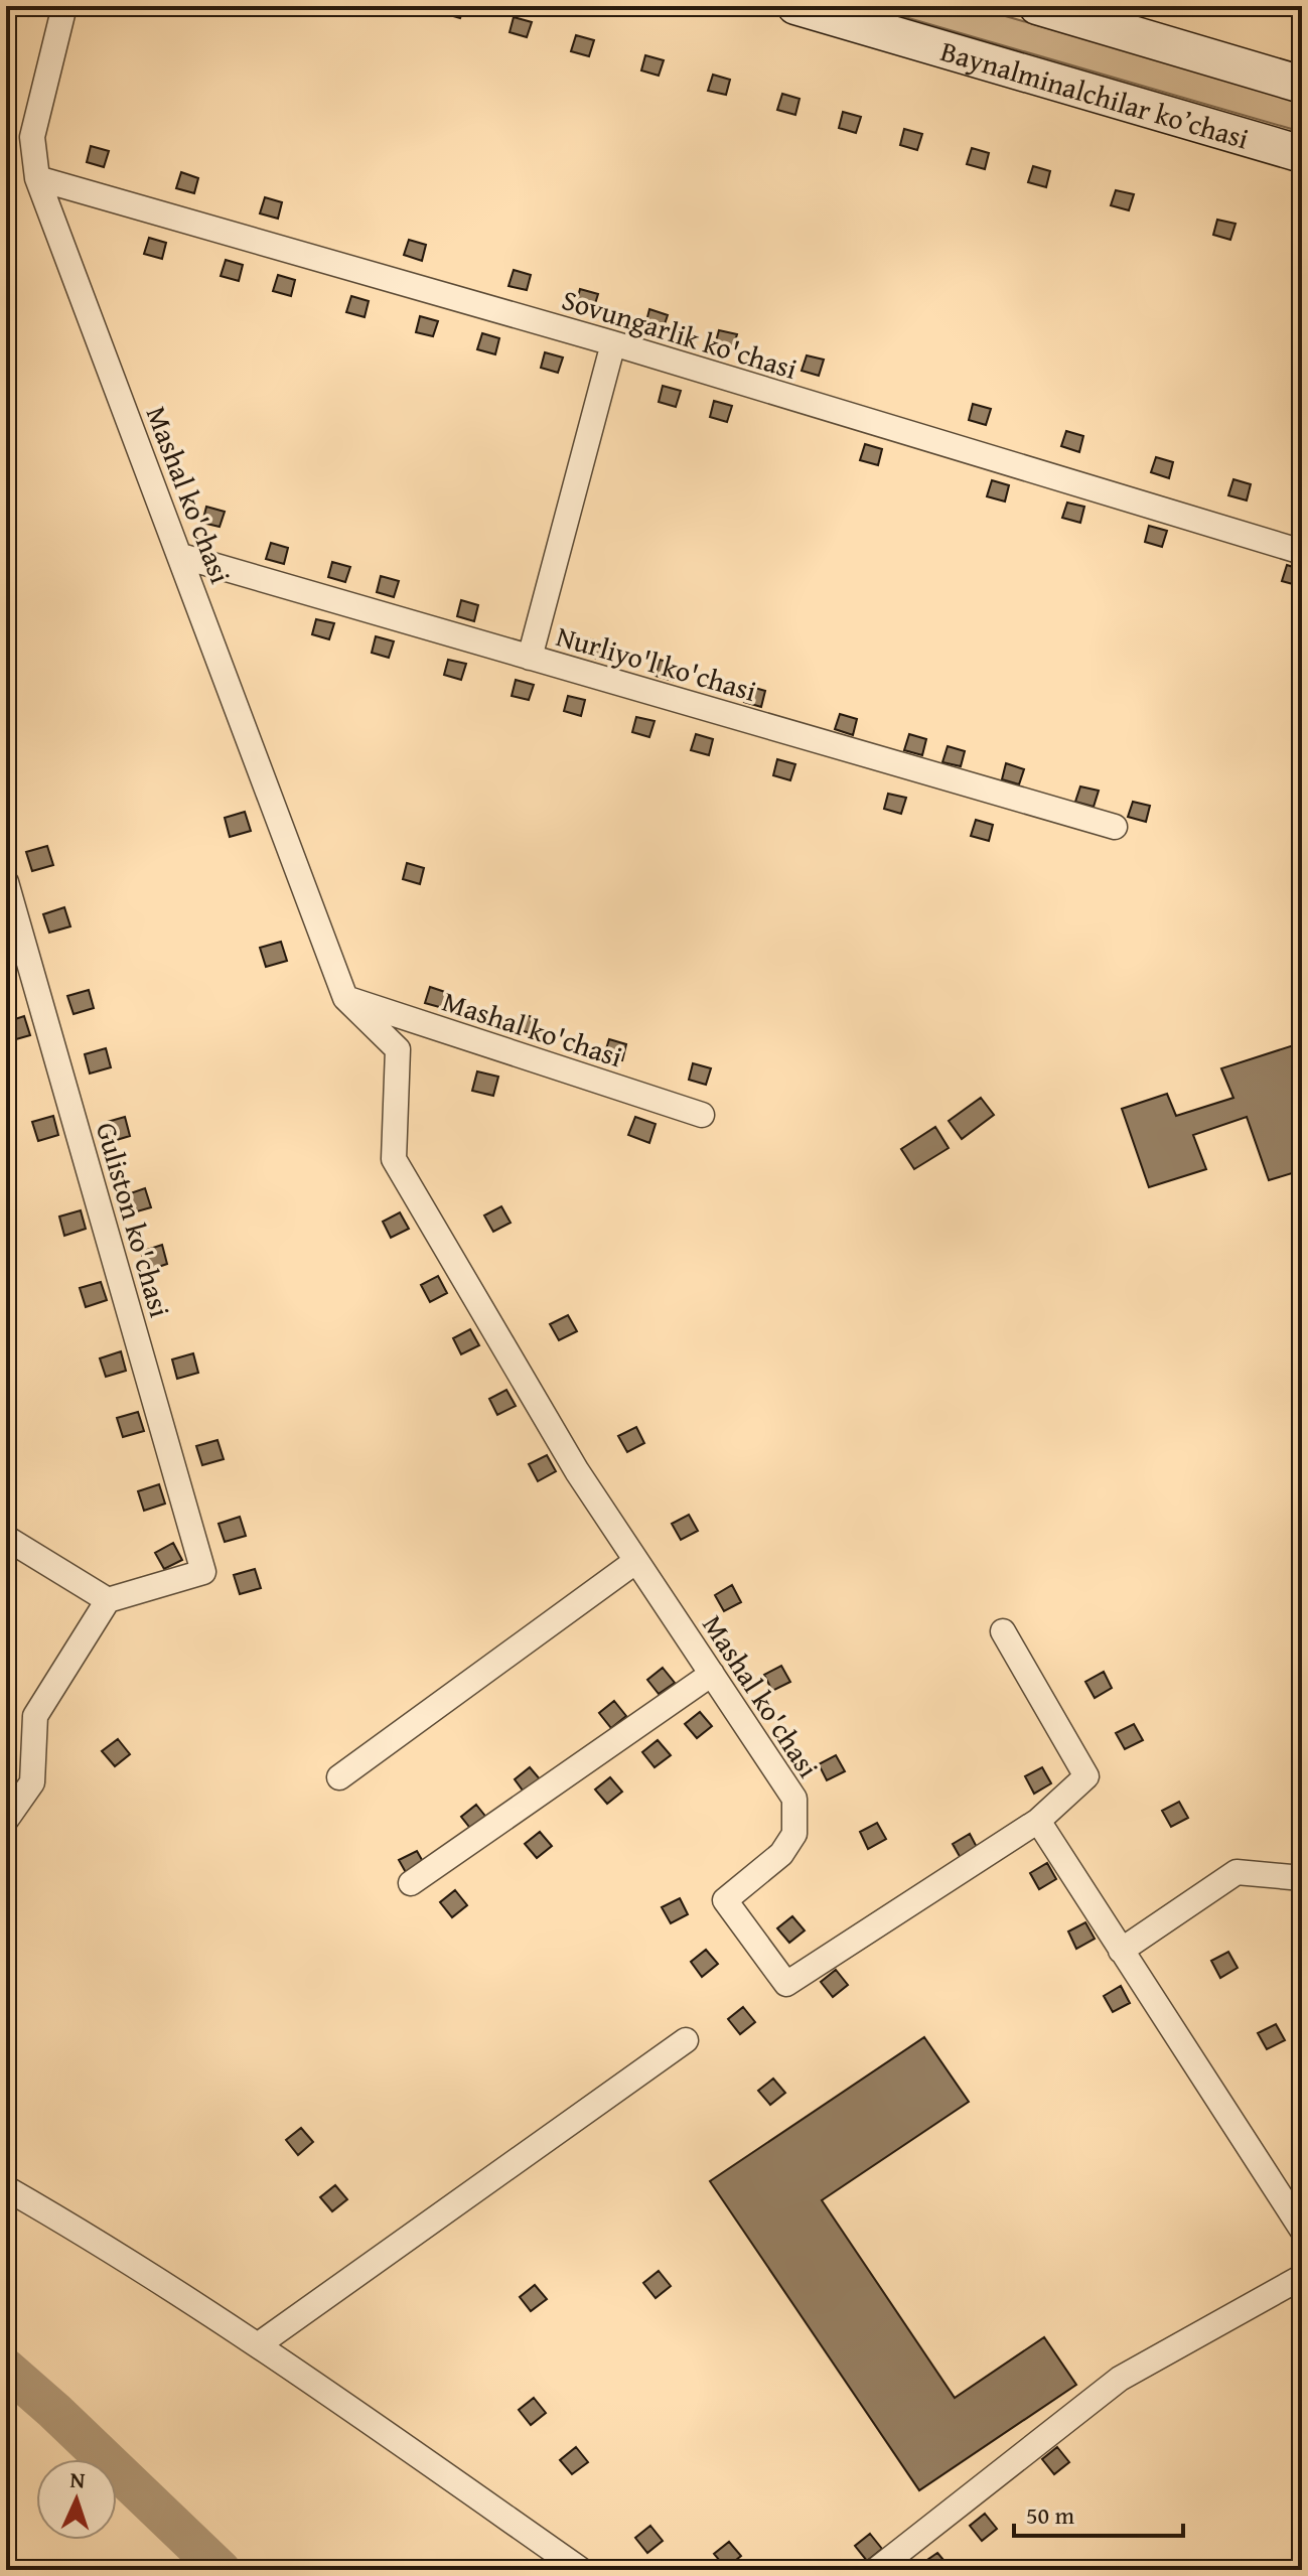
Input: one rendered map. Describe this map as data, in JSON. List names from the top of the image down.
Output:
{
  "streets": {
    "main road": ["Baynalminalchilar ko’chasi"],
    "street": [
      "Sovungarlik ko'chasi",
      "Mashal ko'chasi",
      "Nurliyo'l ko'chasi",
      "Guliston ko'chasi"
    ]
  },
  "crossings": [
    ["Sovungarlik ko'chasi", "Mashal ko'chasi"],
    ["Mashal ko'chasi", "Nurliyo'l ko'chasi"]
  ],
  "scale_bar": "50 m",
  "north": "top"
}
